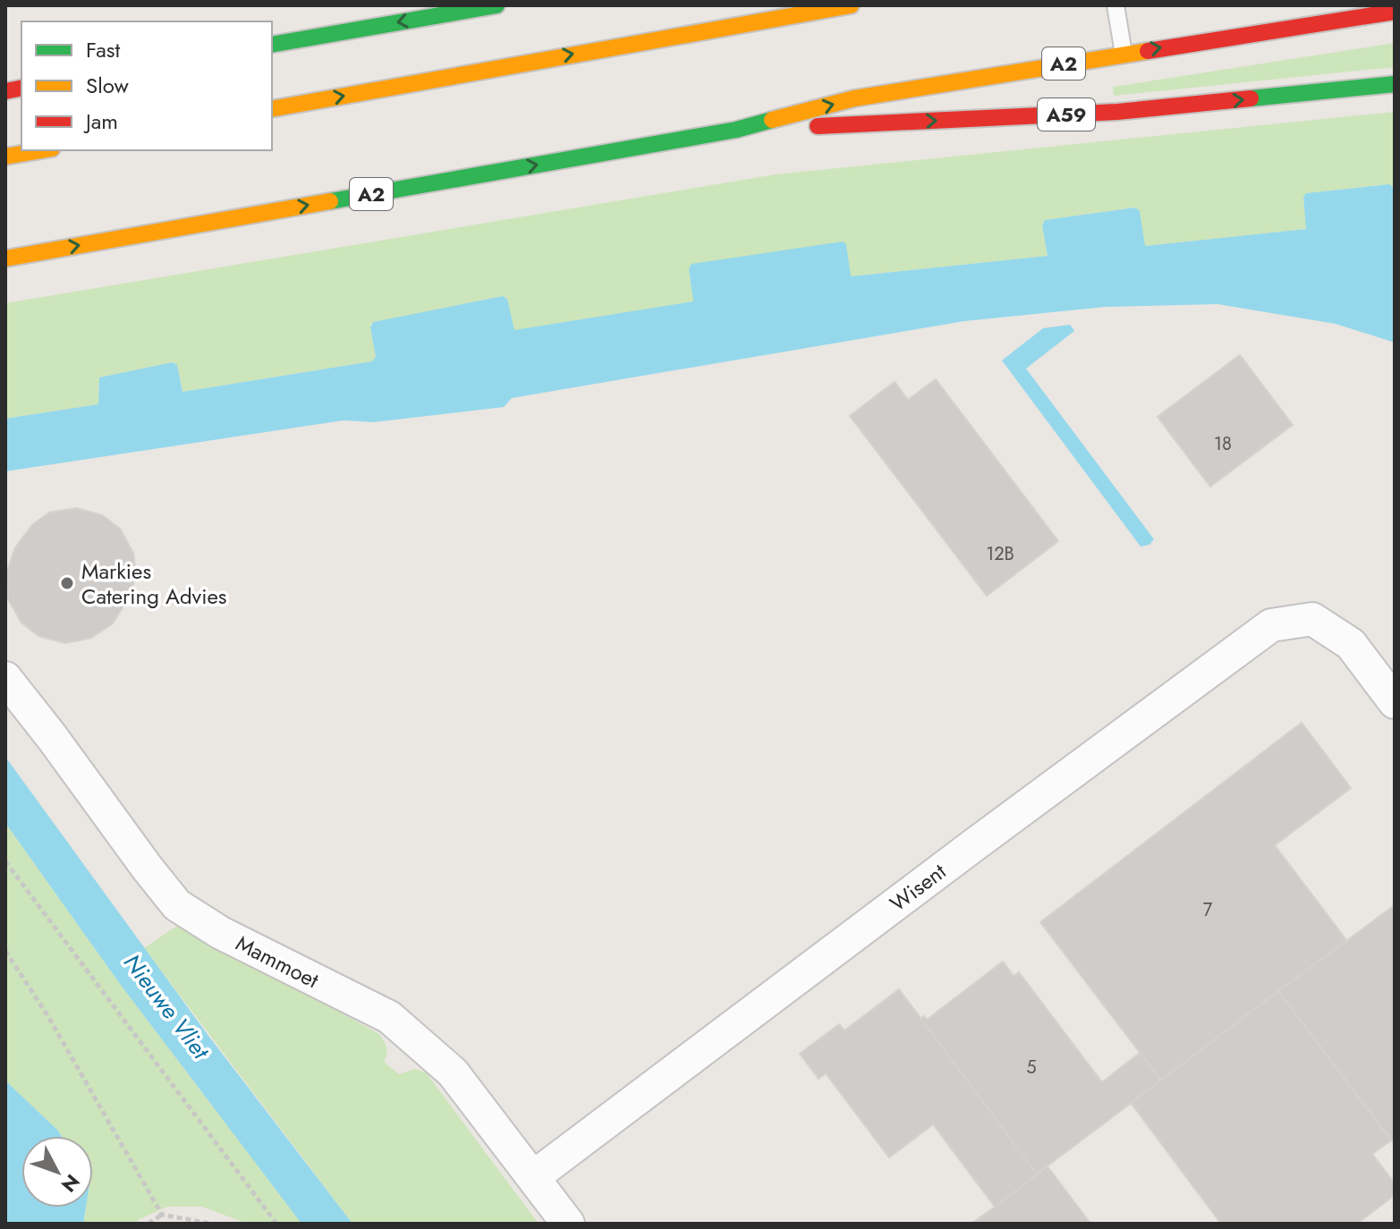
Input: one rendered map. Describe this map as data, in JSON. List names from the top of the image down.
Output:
{
  "streets": {
    "highway": ["A2", "A59"],
    "street": ["Wisent", "Mammoet"]
  },
  "crossings": [
    ["A2", "A59"],
    ["Wisent", "Mammoet"]
  ],
  "water": ["Nieuwe Vliet"],
  "places": ["Markies Catering Advies"],
  "house_numbers": [
    "18",
    "12B",
    "7",
    "5"
  ],
  "legend": ["Fast", "Slow", "Jam"],
  "north": "bottom right"
}
